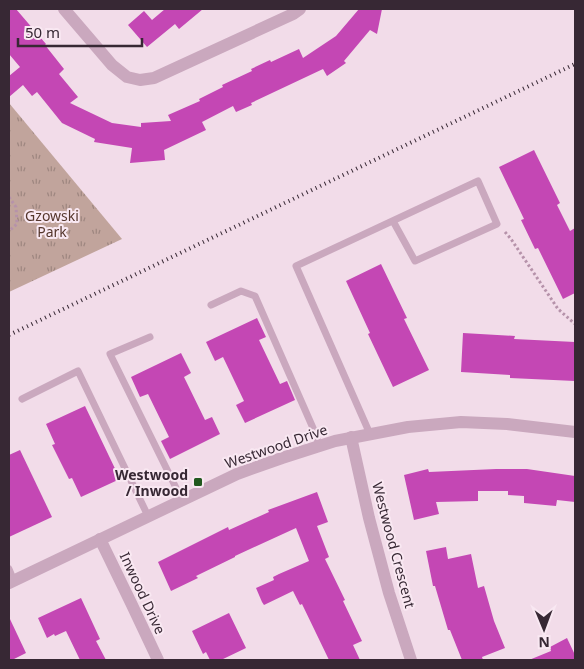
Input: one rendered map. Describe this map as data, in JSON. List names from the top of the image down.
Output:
{
  "streets": {
    "street": ["Westwood Drive", "Westwood Crescent", "Inwood Drive"]
  },
  "crossings": [
    ["Westwood Drive", "Westwood Crescent"],
    ["Westwood Drive", "Inwood Drive"]
  ],
  "parks": ["Gzowski Park"],
  "places": {
    "transit": ["Westwood / Inwood"]
  },
  "scale_bar": "50 m",
  "north": "bottom"
}
